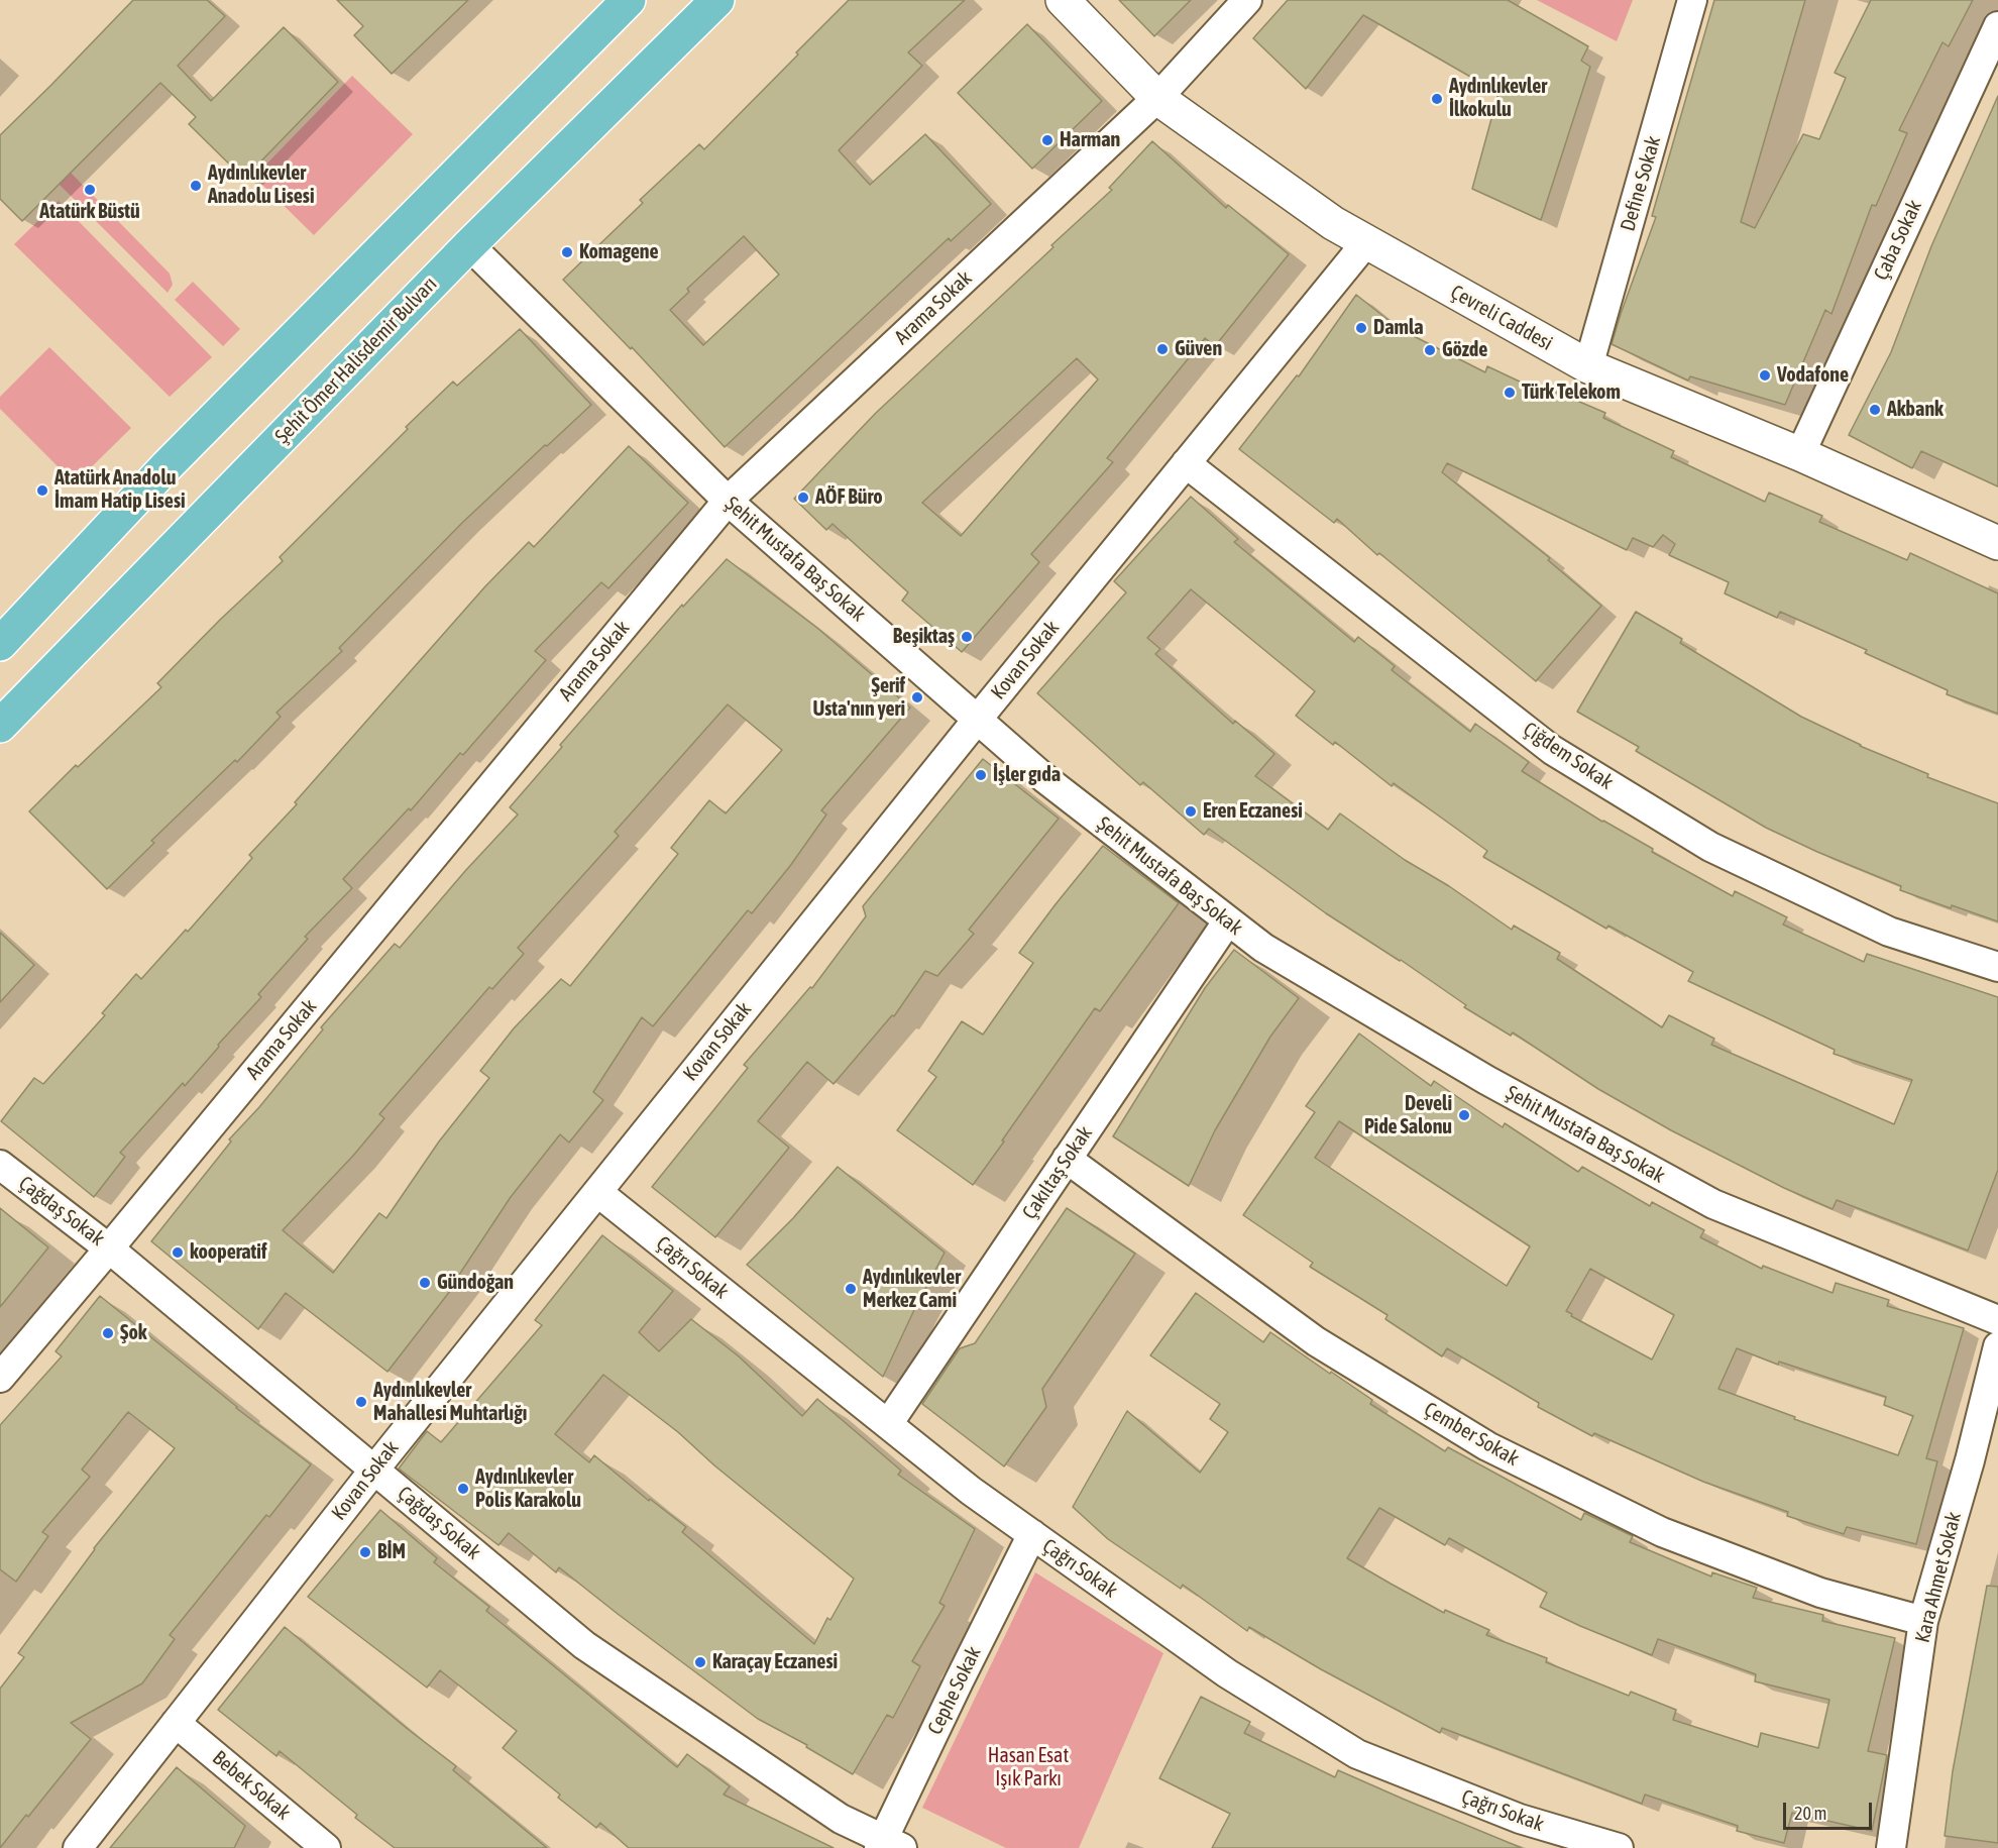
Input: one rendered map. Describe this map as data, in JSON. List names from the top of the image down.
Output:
{
  "streets": {
    "highway": ["Şehit Ömer Halisdemir Bulvarı"],
    "main road": ["Çevreli Caddesi"],
    "street": [
      "Define Sokak",
      "Çaba Sokak",
      "Arama Sokak",
      "Şehit Mustafa Baş Sokak",
      "Kovan Sokak",
      "Çiğdem Sokak",
      "Çakıltaş Sokak",
      "Çağdaş Sokak",
      "Çağrı Sokak",
      "Çember Sokak",
      "Kara Ahmet Sokak",
      "Cephe Sokak",
      "Bebek Sokak"
    ]
  },
  "crossings": [
    ["Define Sokak", "Çevreli Caddesi"],
    ["Çaba Sokak", "Çevreli Caddesi"],
    ["Arama Sokak", "Çevreli Caddesi"],
    ["Arama Sokak", "Şehit Mustafa Baş Sokak"],
    ["Arama Sokak", "Çağdaş Sokak"],
    ["Çevreli Caddesi", "Kovan Sokak"],
    ["Şehit Ömer Halisdemir Bulvarı", "Şehit Mustafa Baş Sokak"],
    ["Şehit Mustafa Baş Sokak", "Kovan Sokak"],
    ["Şehit Mustafa Baş Sokak", "Çakıltaş Sokak"],
    ["Kovan Sokak", "Çiğdem Sokak"],
    ["Kovan Sokak", "Çağdaş Sokak"],
    ["Kovan Sokak", "Çağrı Sokak"],
    ["Kovan Sokak", "Bebek Sokak"],
    ["Çakıltaş Sokak", "Çağrı Sokak"],
    ["Çakıltaş Sokak", "Çember Sokak"],
    ["Çağdaş Sokak", "Cephe Sokak"],
    ["Çağrı Sokak", "Cephe Sokak"],
    ["Çember Sokak", "Kara Ahmet Sokak"]
  ],
  "parks": ["Hasan Esat Işık Parkı"],
  "places": [
    "Aydınlıkevler İlkokulu",
    "Harman",
    "Aydınlıkevler Anadolu Lisesi",
    "Atatürk Büstü",
    "Komagene",
    "Damla",
    "Güven",
    "Gözde",
    "Vodafone",
    "Türk Telekom",
    "Akbank",
    "Atatürk Anadolu İmam Hatip Lisesi",
    "AÖF Büro",
    "Beşiktaş",
    "Şerif Usta'nın yeri",
    "İşler gıda",
    "Eren Eczanesi",
    "Develi Pide Salonu",
    "kooperatif",
    "Gündoğan",
    "Aydınlıkevler Merkez Cami",
    "Şok",
    "Aydınlıkevler Mahallesi Muhtarlığı",
    "Aydınlıkevler Polis Karakolu",
    "BİM",
    "Karaçay Eczanesi"
  ],
  "scale_bar": "20 m"
}
